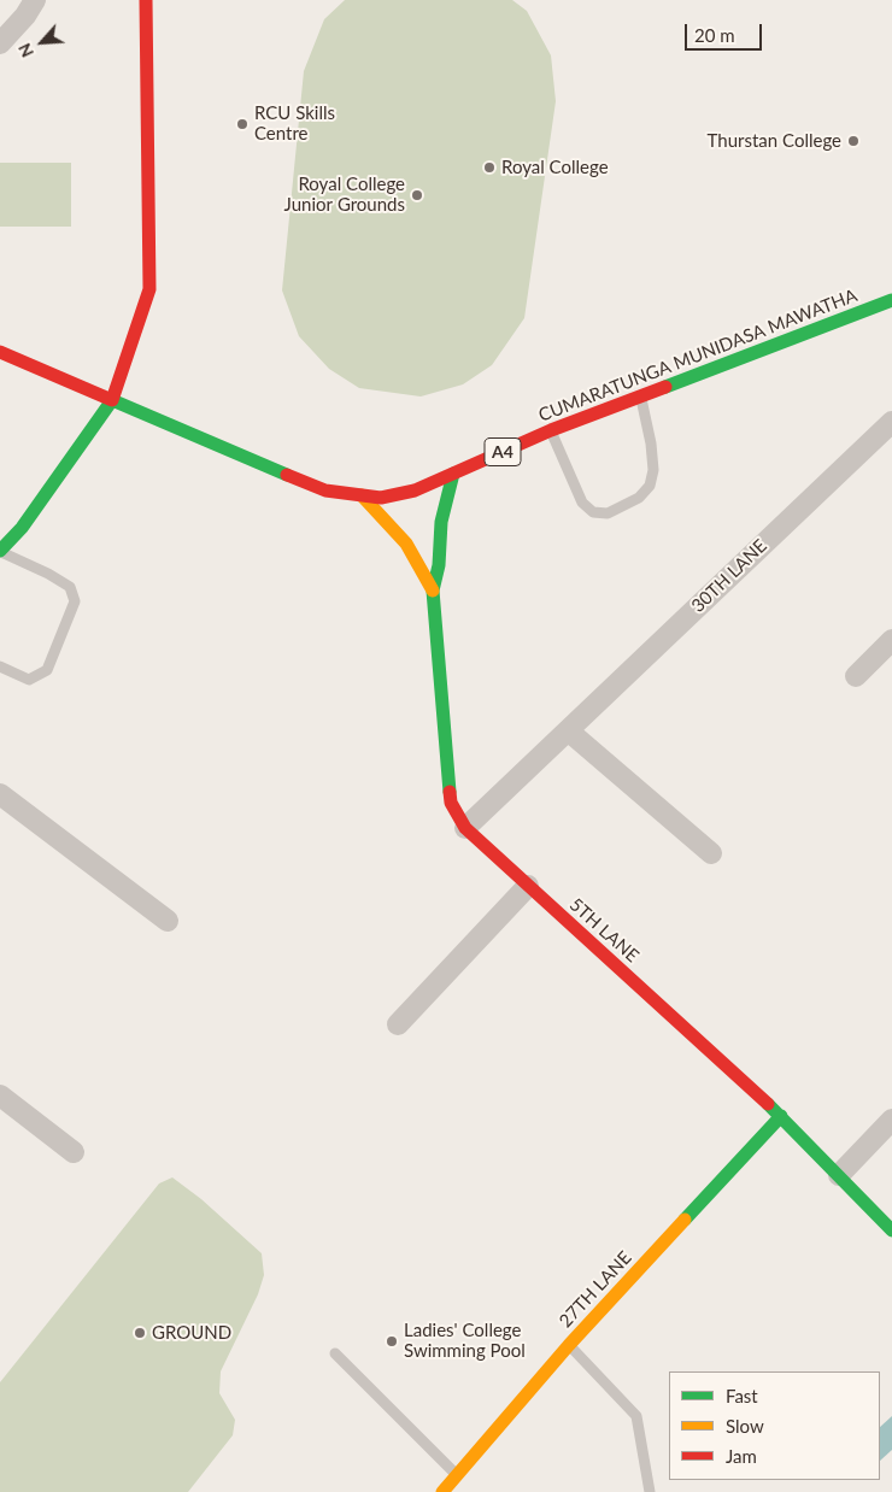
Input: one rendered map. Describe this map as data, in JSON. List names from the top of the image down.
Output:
{
  "streets": {
    "main road": [
      "CUMARATUNGA MUNIDASA MAWATHA",
      "A4",
      "5TH LANE",
      "27TH LANE"
    ],
    "street": ["30TH LANE"]
  },
  "crossings": [
    ["CUMARATUNGA MUNIDASA MAWATHA", "5TH LANE"],
    ["30TH LANE", "5TH LANE"],
    ["5TH LANE", "27TH LANE"]
  ],
  "places": [
    "RCU Skills Centre",
    "Thurstan College",
    "Royal College",
    "Royal College Junior Grounds",
    "GROUND",
    "Ladies' College Swimming Pool"
  ],
  "legend": ["Fast", "Slow", "Jam"],
  "scale_bar": "20 m",
  "north": "bottom left"
}
